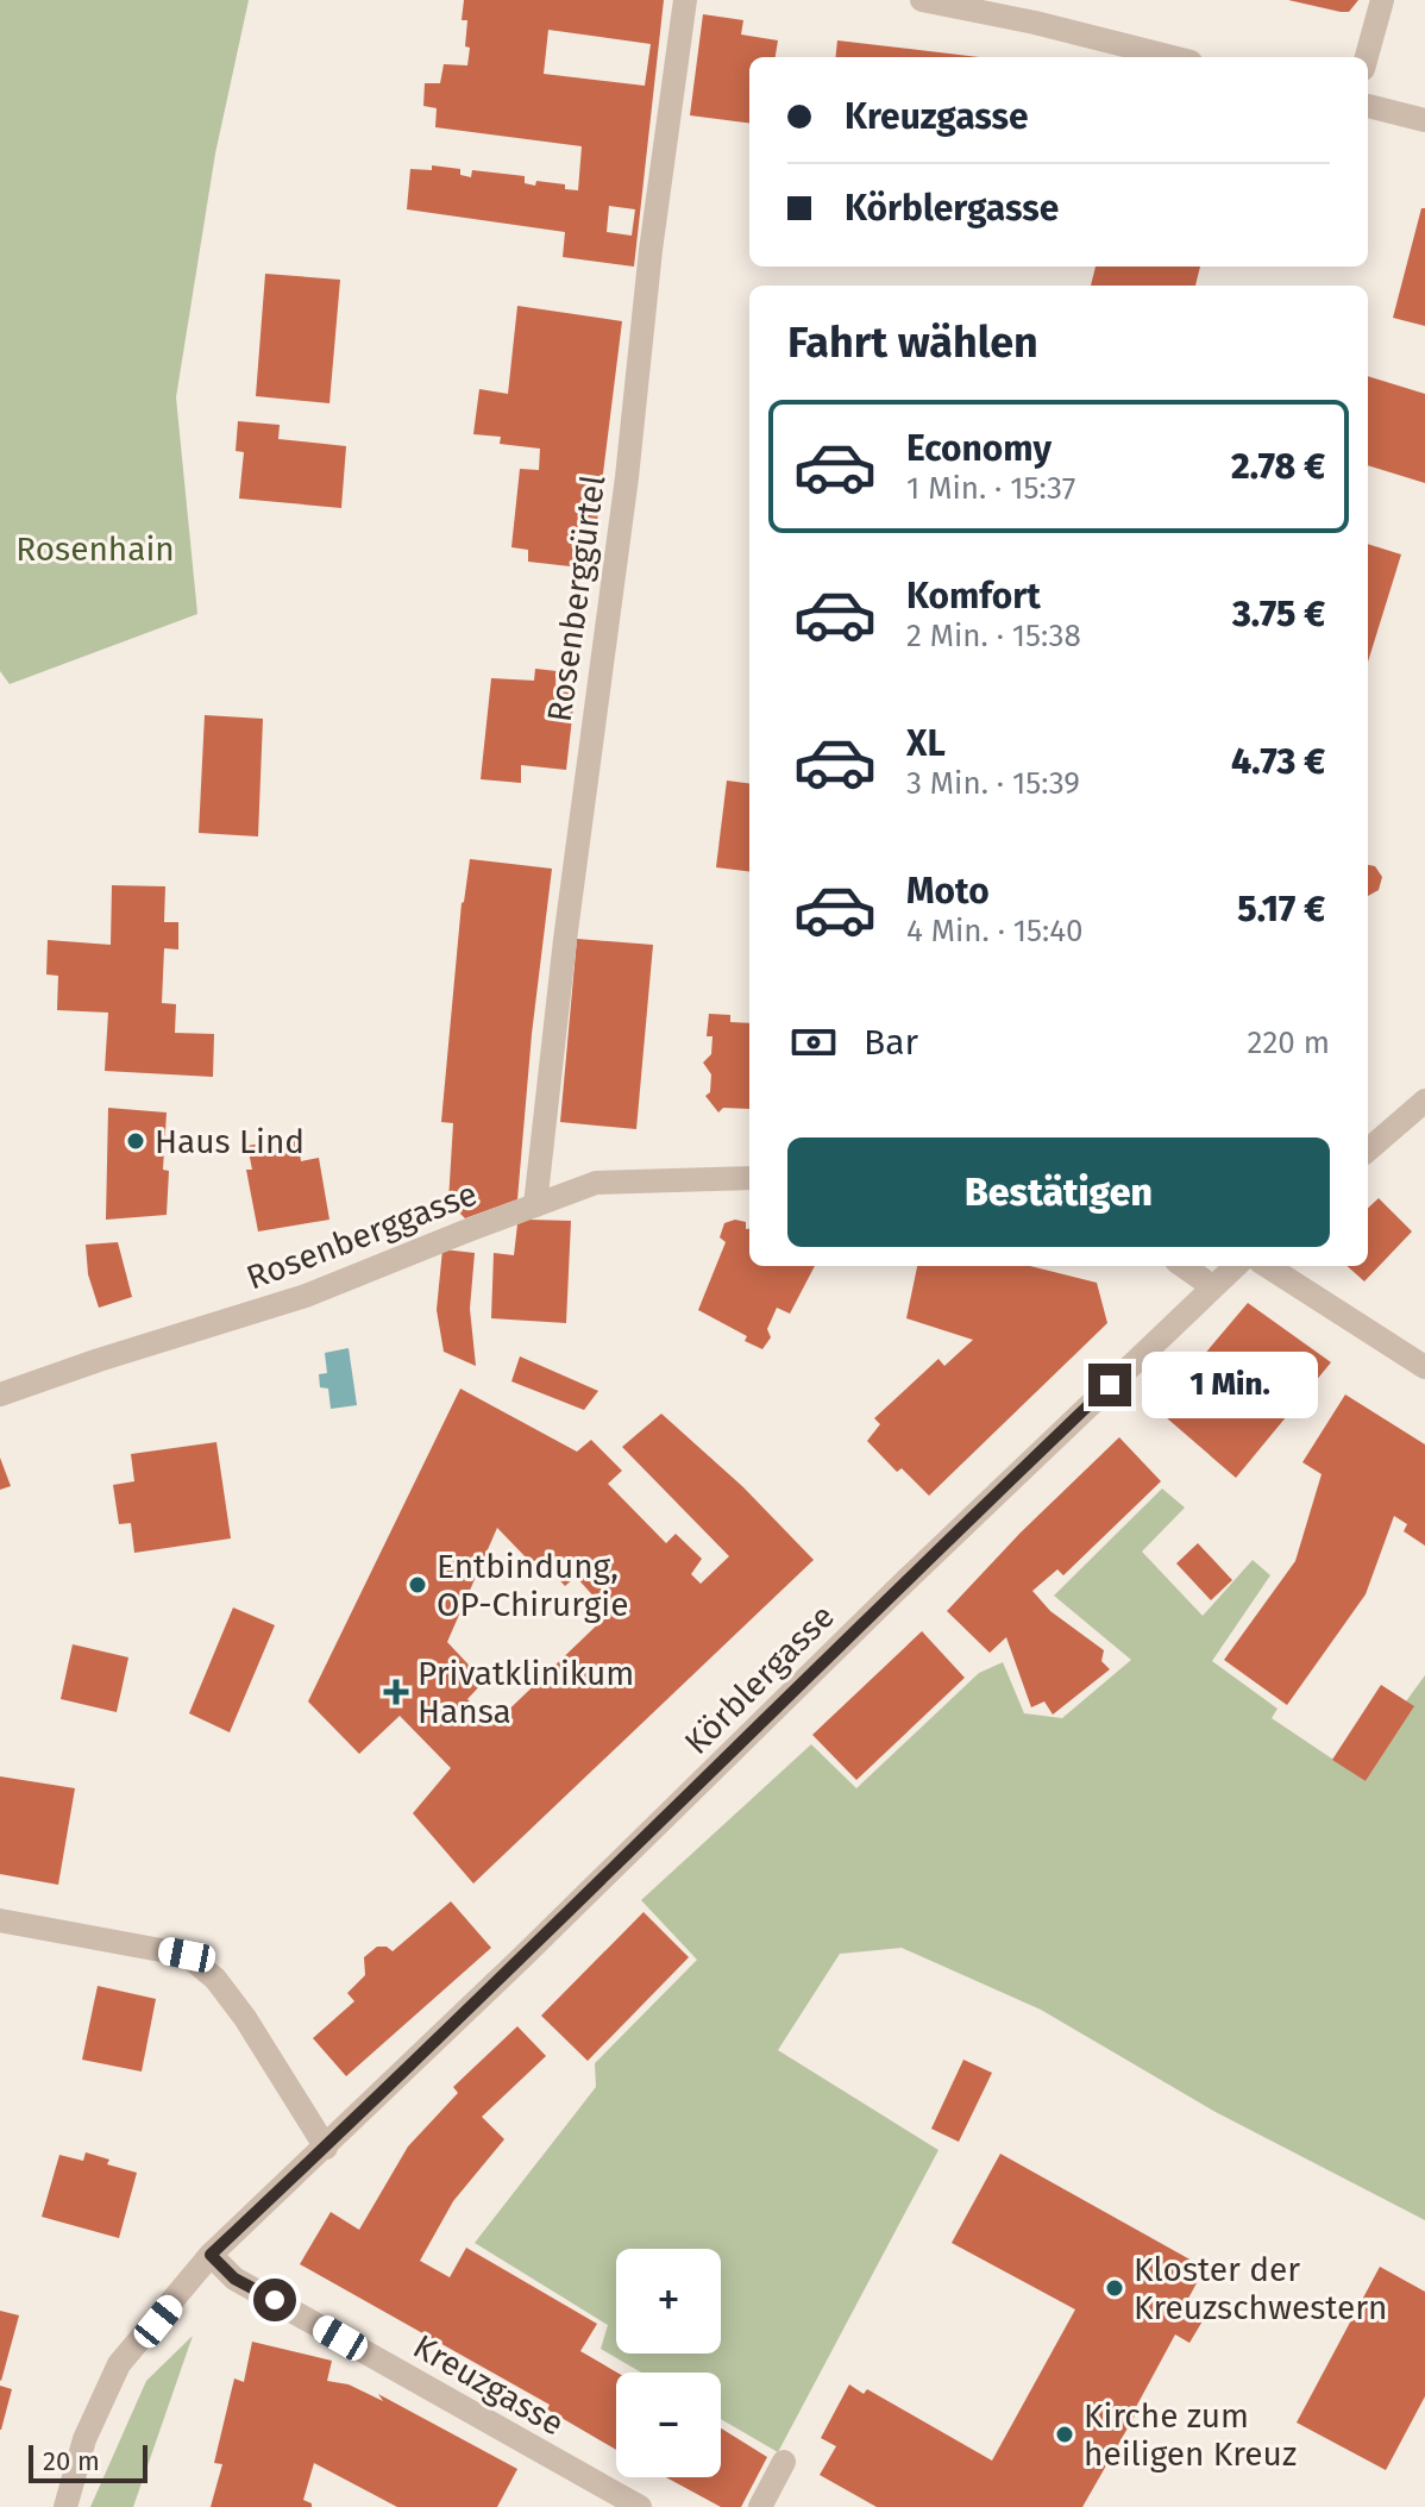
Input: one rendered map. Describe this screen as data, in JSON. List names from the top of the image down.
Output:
{
  "streets": {
    "street": [
      "Rosenberggürtel",
      "Rosenberggasse",
      "Körblergasse",
      "Kreuzgasse"
    ]
  },
  "crossings": [
    ["Rosenberggürtel", "Rosenberggasse"],
    ["Körblergasse", "Kreuzgasse"]
  ],
  "parks": ["Rosenhain"],
  "places": {
    "other": [
      "Haus Lind",
      "Entbindung, OP-Chirurgie",
      "Kloster der Kreuzschwestern",
      "Kirche zum heiligen Kreuz"
    ],
    "health": ["Privatklinikum Hansa"]
  },
  "scale_bar": "20 m",
  "page": {
    "banner": ["Kreuzgasse", "Körblergasse"],
    "heading": "Fahrt wählen",
    "list": [
      {
        "name": "Economy",
        "note": "1 Min. · 15:37",
        "value": "2.78 €"
      },
      {
        "name": "Komfort",
        "note": "2 Min. · 15:38",
        "value": "3.75 €"
      },
      {
        "name": "XL",
        "note": "3 Min. · 15:39",
        "value": "4.73 €"
      },
      {
        "name": "Moto",
        "note": "4 Min. · 15:40",
        "value": "5.17 €"
      }
    ],
    "pay": ["Bar", "220 m"],
    "buttons": "Bestätigen",
    "bubble": "1 Min.",
    "map_buttons": ["+", "−"],
    "scale": "20 m"
  }
}
